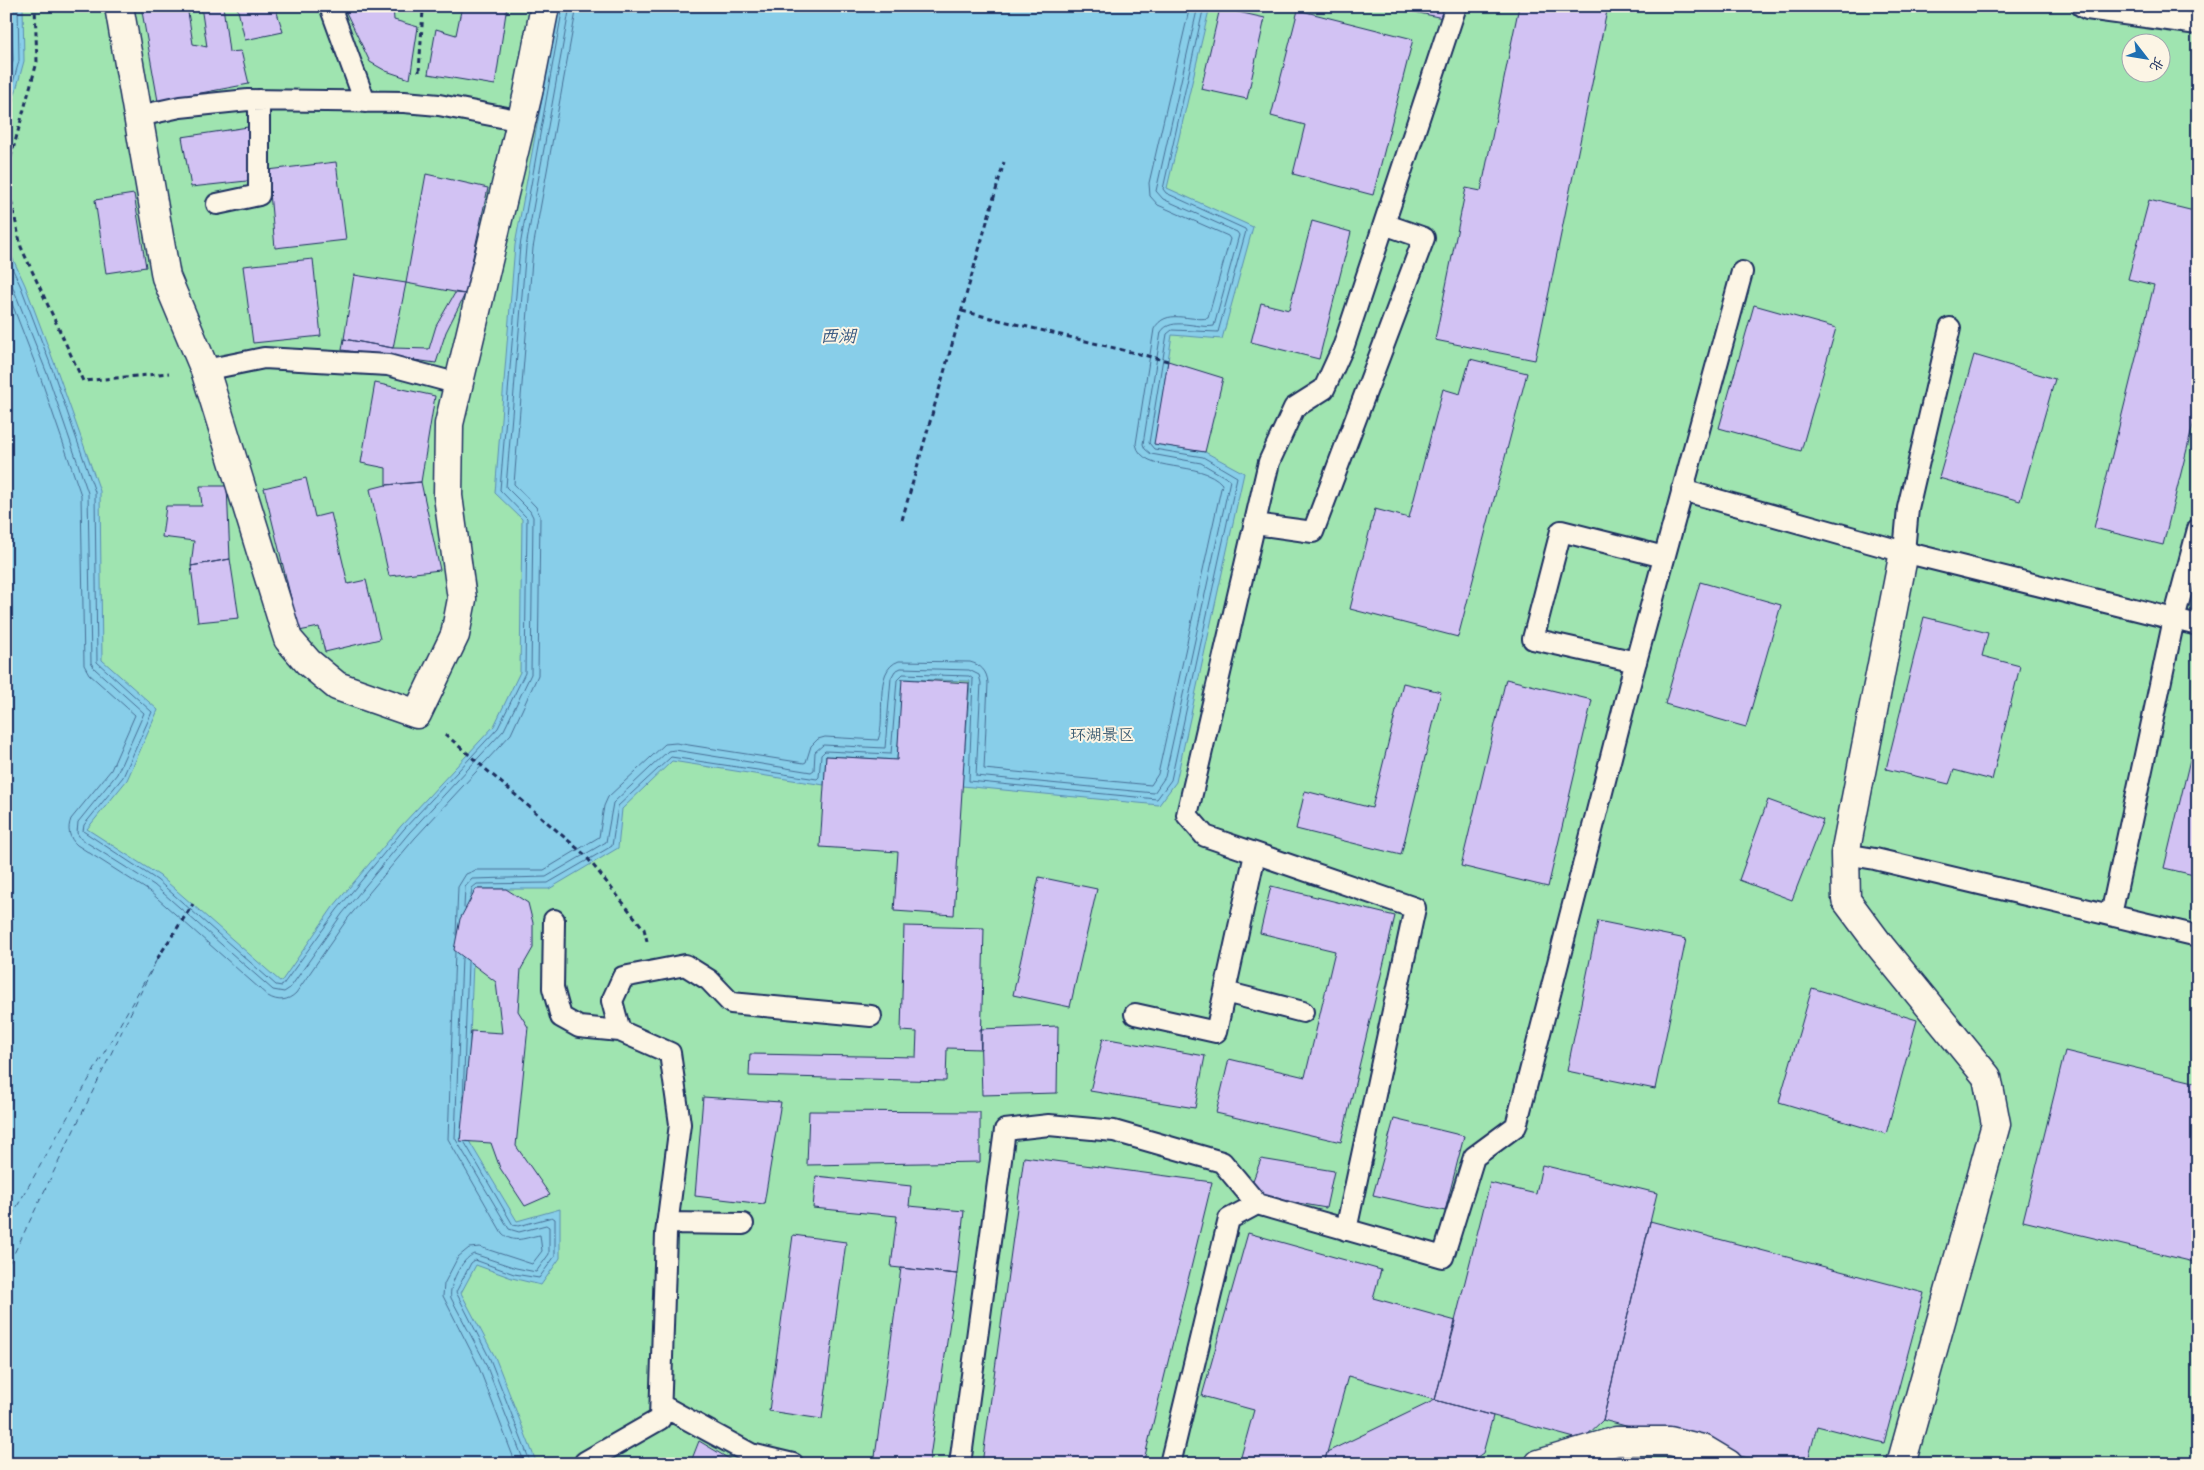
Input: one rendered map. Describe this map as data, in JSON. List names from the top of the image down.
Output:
{
  "water": ["西湖"],
  "parks": ["环湖景区"],
  "north": "bottom right"
}
